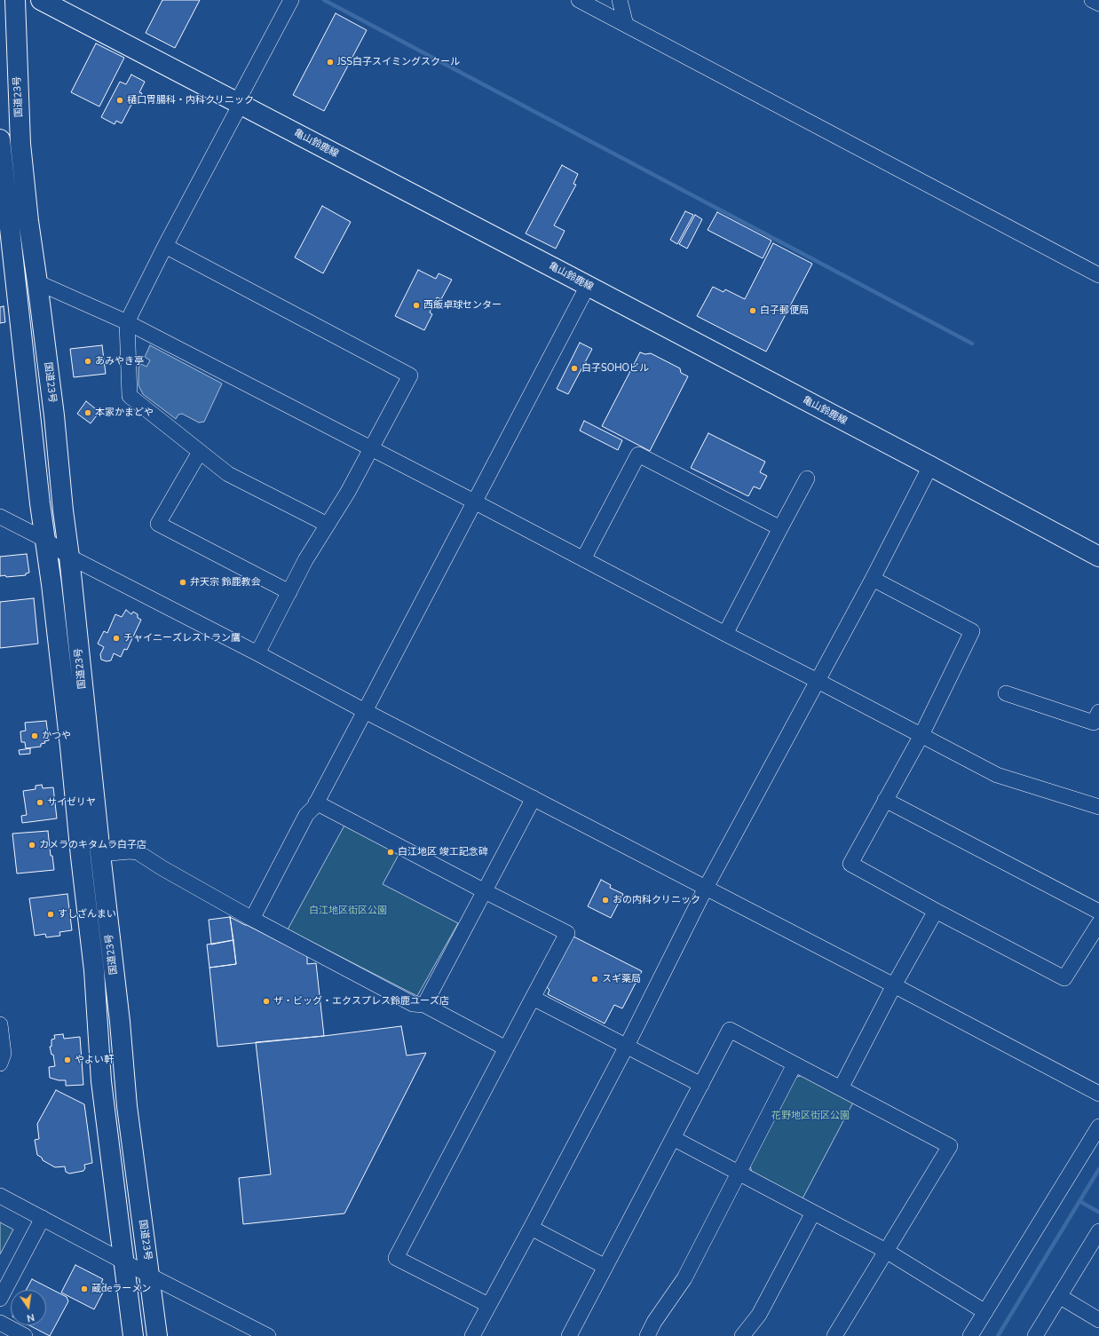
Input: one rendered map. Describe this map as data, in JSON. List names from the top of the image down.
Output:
{
  "streets": {
    "main road": ["国道23号", "亀山鈴鹿線"]
  },
  "parks": ["白江地区街区公園", "花野地区街区公園"],
  "places": [
    "JSS白子スイミングスクール",
    "樋口胃腸科・内科クリニック",
    "西飯卓球センター",
    "白子郵便局",
    "あみやき亭",
    "白子SOHOビル",
    "本家かまどや",
    "弁天宗 鈴鹿教会",
    "チャイニーズレストラン鷹",
    "かつや",
    "サイゼリヤ",
    "カメラのキタムラ白子店",
    "白江地区 竣工記念碑",
    "おの内科クリニック",
    "すしざんまい",
    "スギ薬局",
    "ザ・ビッグ・エクスプレス鈴鹿ユーズ店",
    "やよい軒",
    "蔵deラーメン"
  ],
  "north": "bottom"
}
